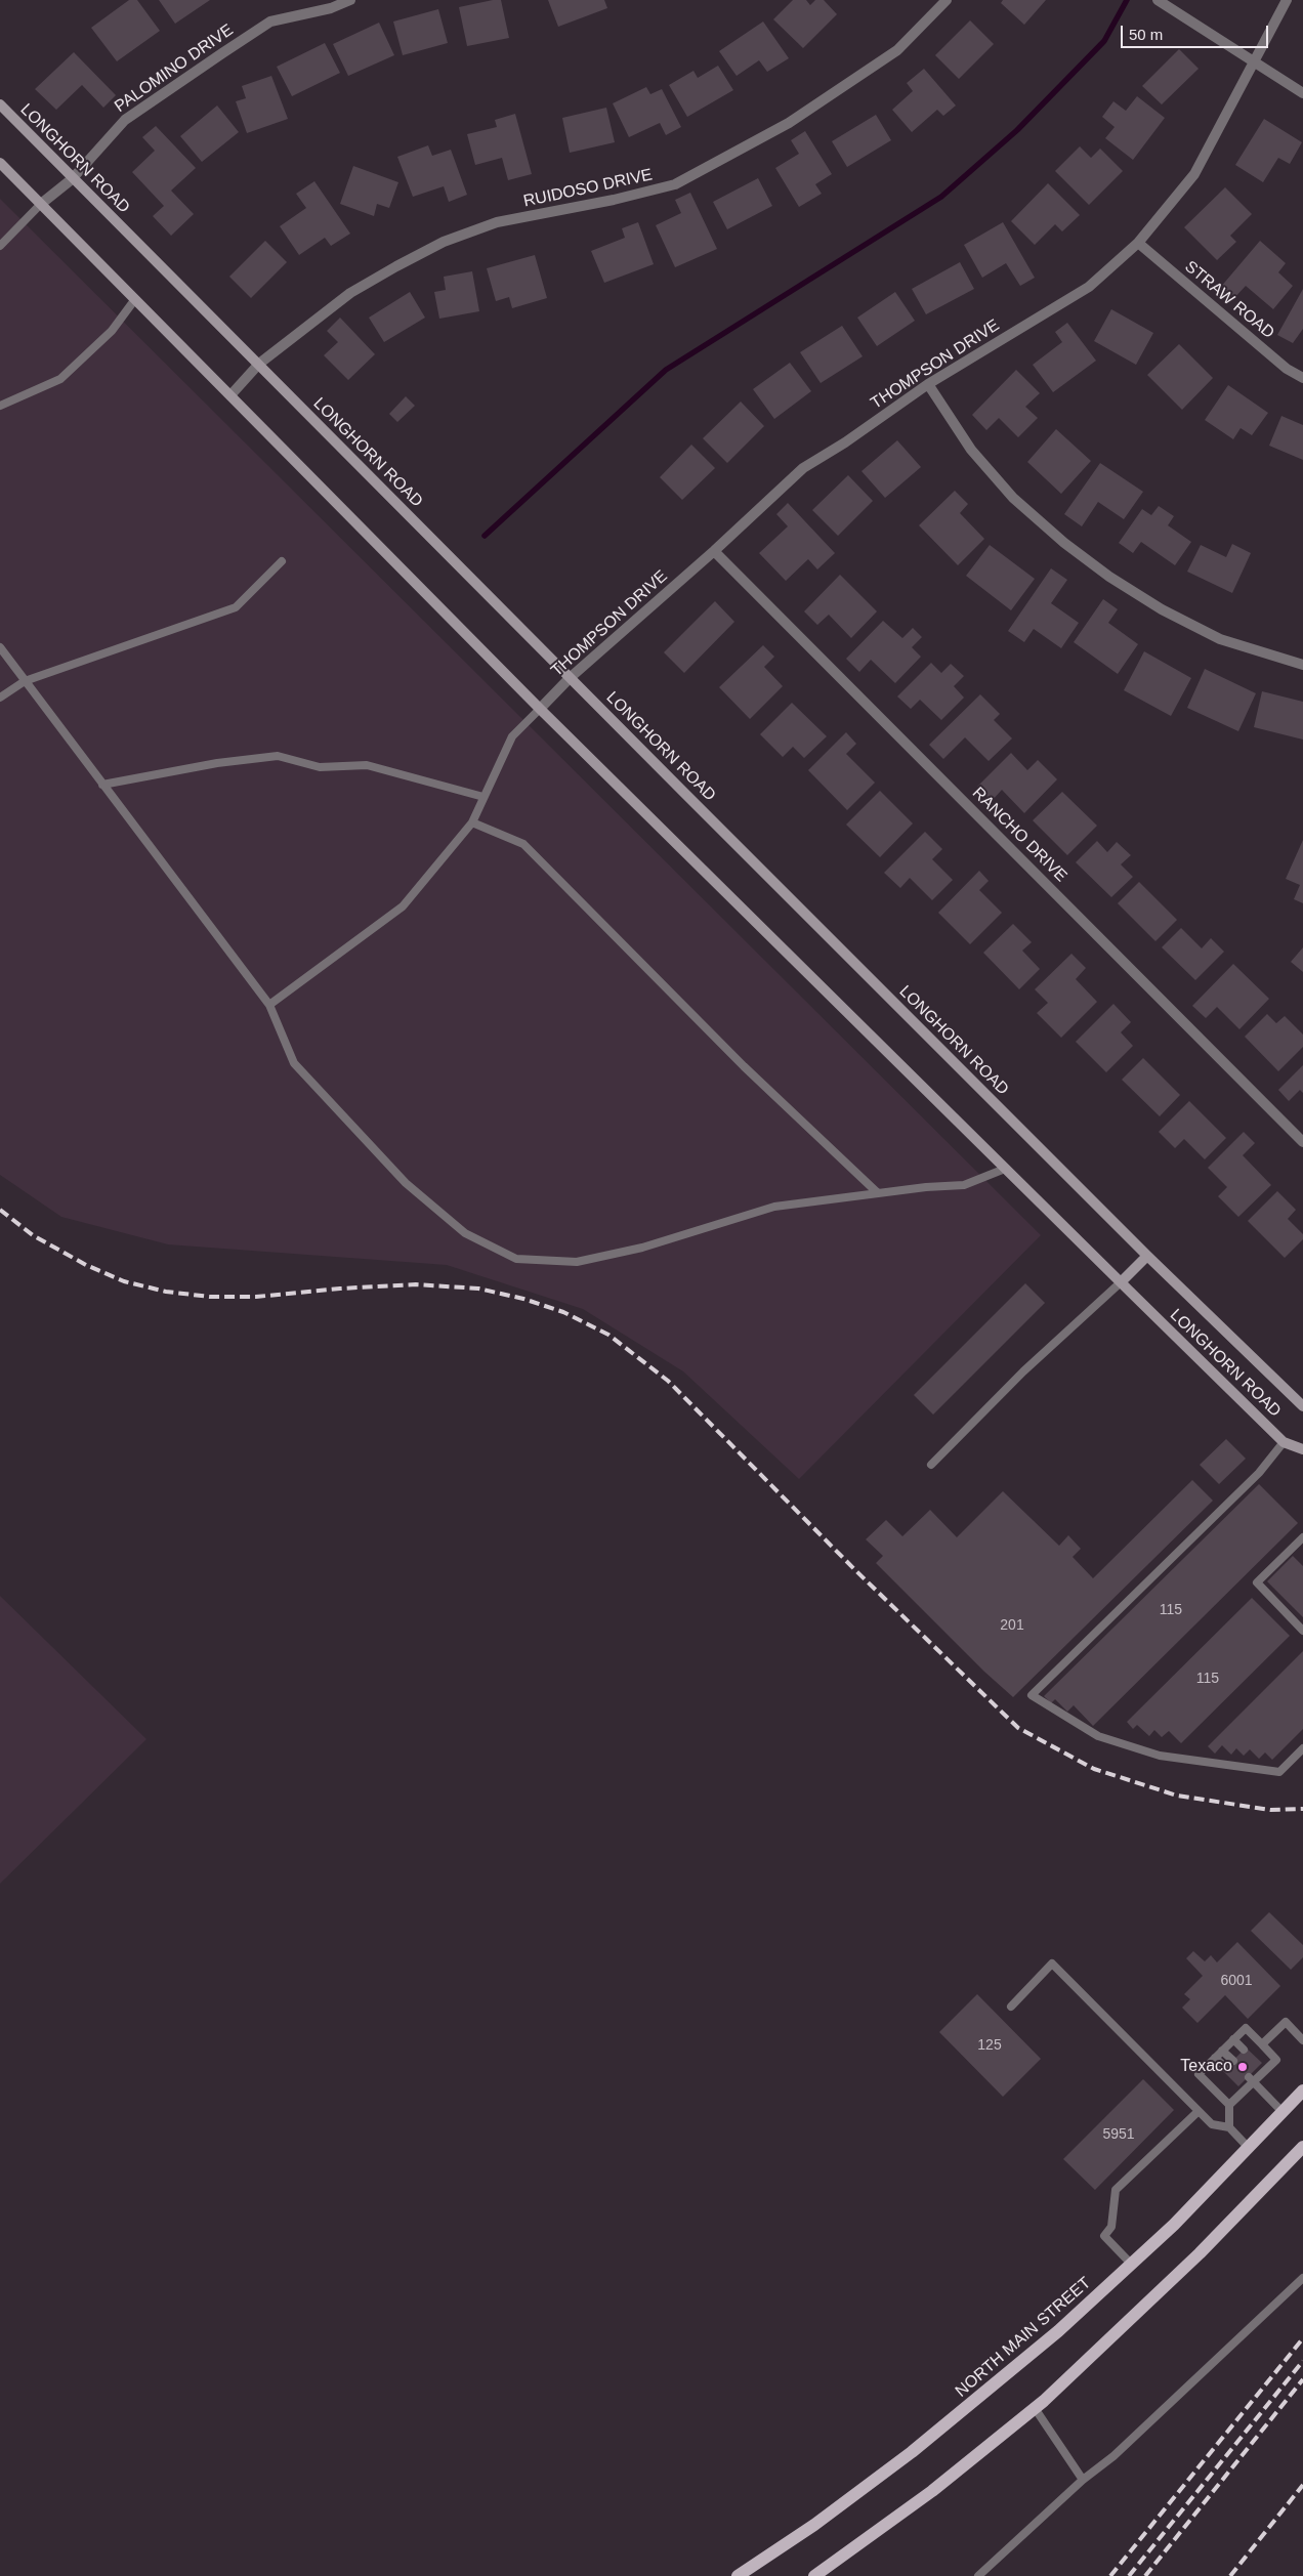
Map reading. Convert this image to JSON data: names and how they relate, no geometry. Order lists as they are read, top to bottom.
{
  "streets": {
    "main road": ["LONGHORN ROAD", "NORTH MAIN STREET"],
    "street": [
      "PALOMINO DRIVE",
      "RUIDOSO DRIVE",
      "STRAW ROAD",
      "THOMPSON DRIVE",
      "RANCHO DRIVE"
    ]
  },
  "crossings": [
    ["PALOMINO DRIVE", "LONGHORN ROAD"],
    ["LONGHORN ROAD", "RUIDOSO DRIVE"],
    ["LONGHORN ROAD", "THOMPSON DRIVE"],
    ["STRAW ROAD", "THOMPSON DRIVE"],
    ["THOMPSON DRIVE", "RANCHO DRIVE"]
  ],
  "places": ["Texaco"],
  "house_numbers": [
    "115",
    "201",
    "115",
    "6001",
    "125",
    "5951"
  ],
  "scale_bar": "50 m"
}
